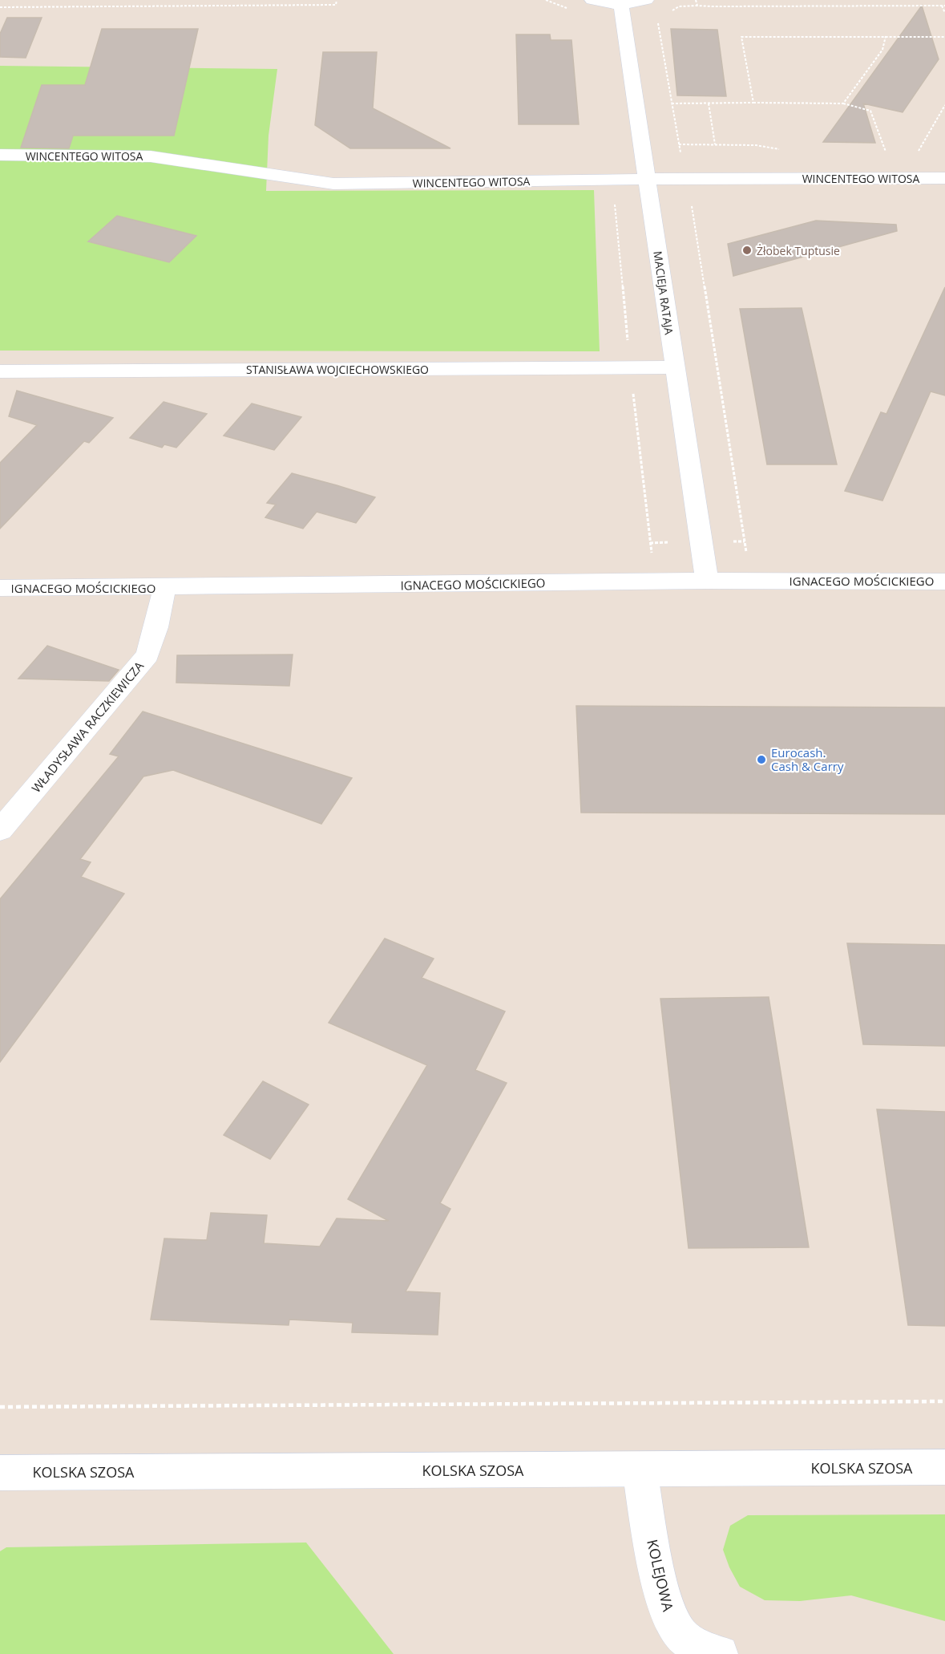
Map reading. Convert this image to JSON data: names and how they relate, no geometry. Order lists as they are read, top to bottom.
{
  "streets": {
    "street": [
      "WINCENTEGO WITOSA",
      "MACIEJA RATAJA",
      "STANISŁAWA WOJCIECHOWSKIEGO",
      "IGNACEGO MOŚCICKIEGO",
      "WŁADYSŁAWA RACZKIEWICZA",
      "KOLSKA SZOSA",
      "KOLEJOWA"
    ]
  },
  "crossings": [
    ["WINCENTEGO WITOSA", "MACIEJA RATAJA"],
    ["MACIEJA RATAJA", "STANISŁAWA WOJCIECHOWSKIEGO"],
    ["MACIEJA RATAJA", "IGNACEGO MOŚCICKIEGO"],
    ["IGNACEGO MOŚCICKIEGO", "WŁADYSŁAWA RACZKIEWICZA"],
    ["KOLSKA SZOSA", "KOLEJOWA"]
  ],
  "places": ["Żłobek Tuptusie", "Eurocash. Cash & Carry"]
}
